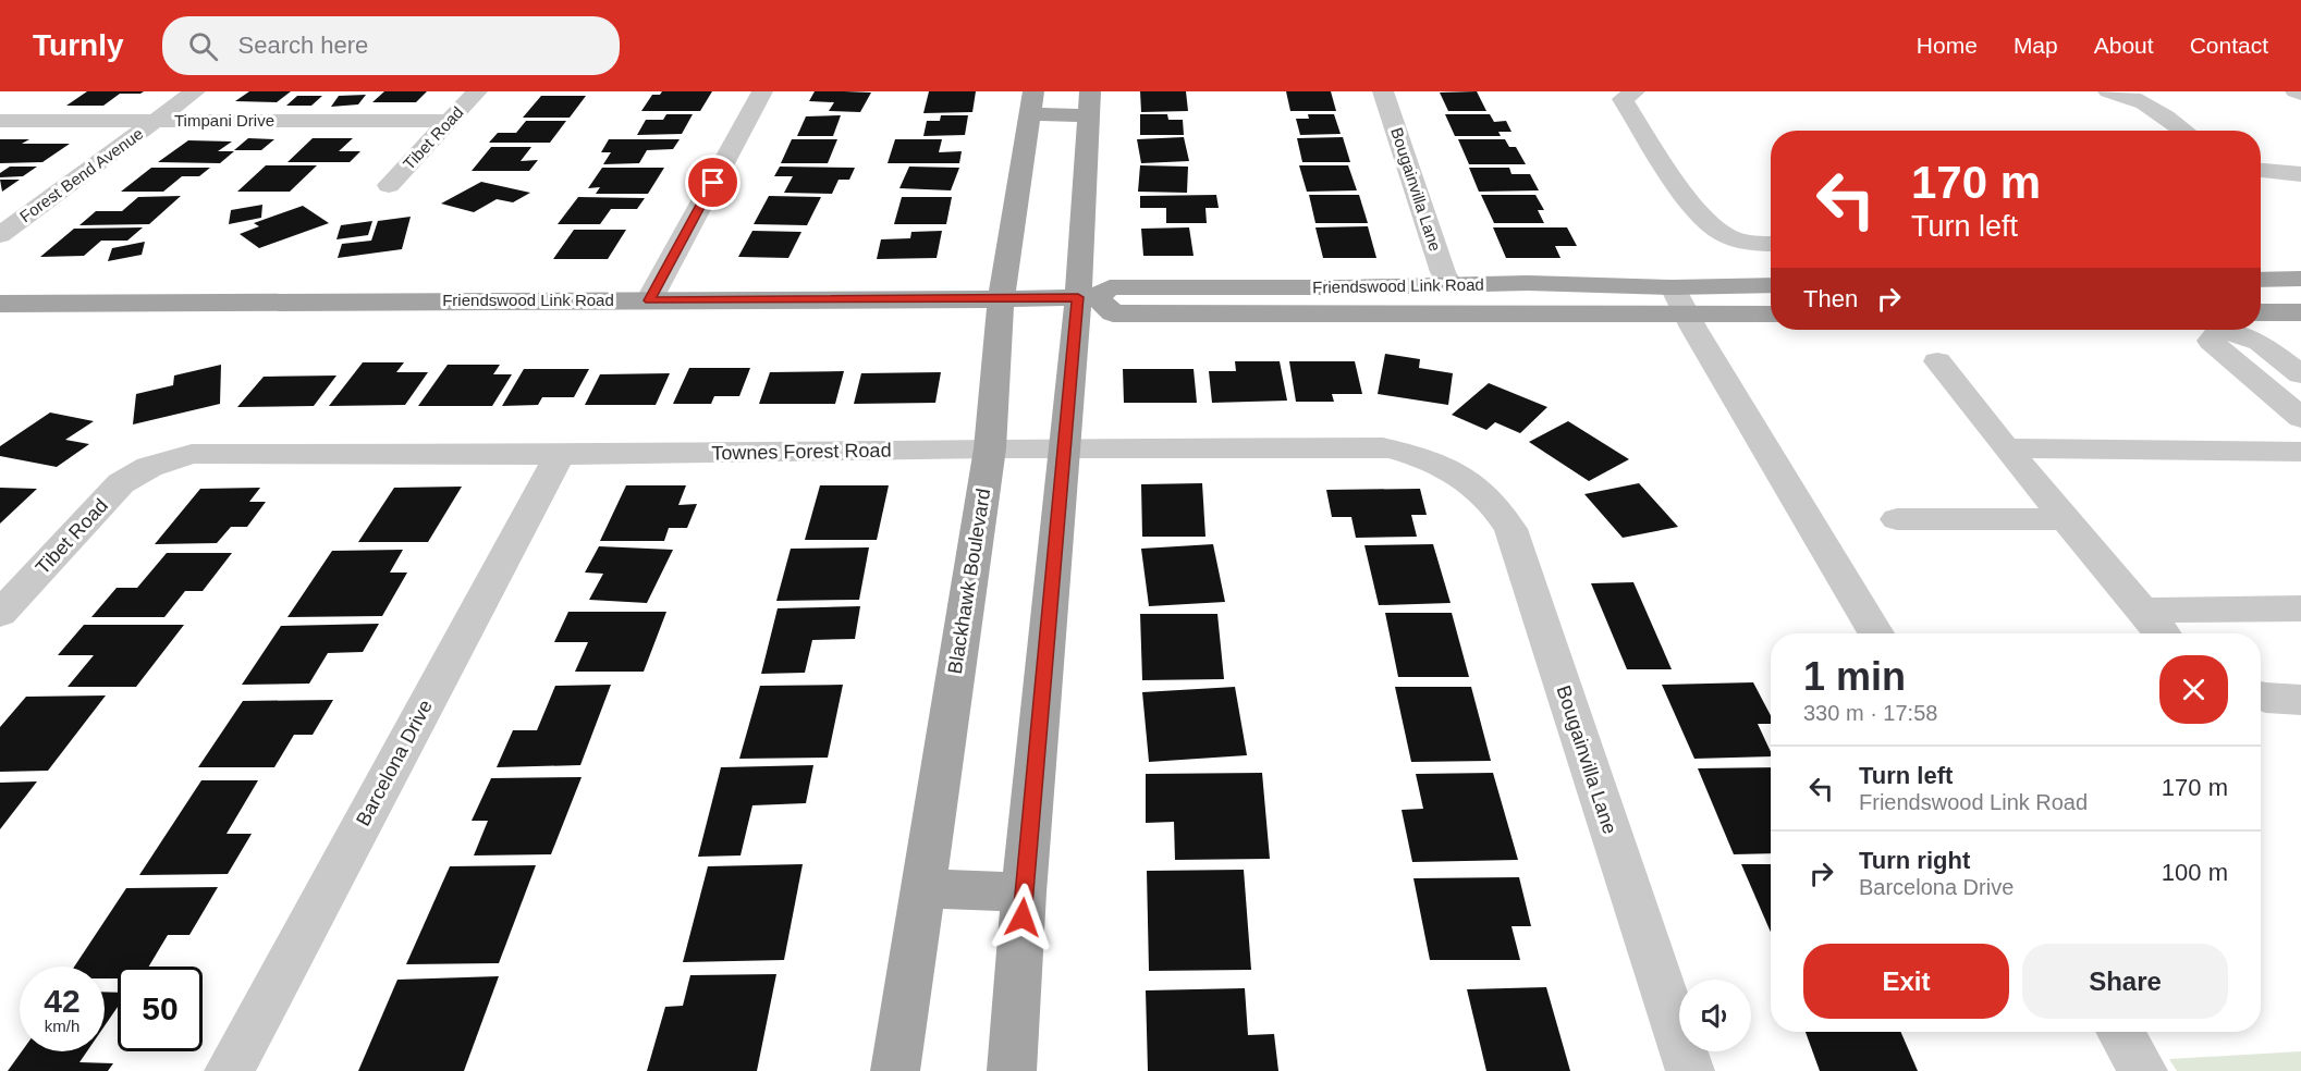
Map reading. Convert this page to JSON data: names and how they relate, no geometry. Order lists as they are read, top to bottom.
{
  "streets": {
    "main road": ["Friendswood Link Road", "Blackhawk Boulevard"],
    "street": [
      "Timpani Drive",
      "Tibet Road",
      "Forest Bend Avenue",
      "Bougainvilla Lane",
      "Townes Forest Road",
      "Barcelona Drive"
    ]
  },
  "crossings": [
    ["Timpani Drive", "Tibet Road"],
    ["Timpani Drive", "Forest Bend Avenue"],
    ["Tibet Road", "Townes Forest Road"],
    ["Bougainvilla Lane", "Friendswood Link Road"],
    ["Bougainvilla Lane", "Townes Forest Road"],
    ["Friendswood Link Road", "Blackhawk Boulevard"],
    ["Townes Forest Road", "Blackhawk Boulevard"],
    ["Townes Forest Road", "Barcelona Drive"]
  ],
  "page": {
    "header": "Turnly",
    "search": "Search here",
    "nav": [
      "Home",
      "Map",
      "About",
      "Contact"
    ],
    "turn": ["170 m", "Turn left"],
    "then": "Then",
    "heading": ["1 min", "330 m · 17:58"],
    "list": [
      {
        "name": "Turn left",
        "note": "Friendswood Link Road",
        "value": "170 m"
      },
      {
        "name": "Turn right",
        "note": "Barcelona Drive",
        "value": "100 m"
      }
    ],
    "buttons": ["Exit", "Share"],
    "speed": "42 km/h",
    "limit": "50"
  }
}
